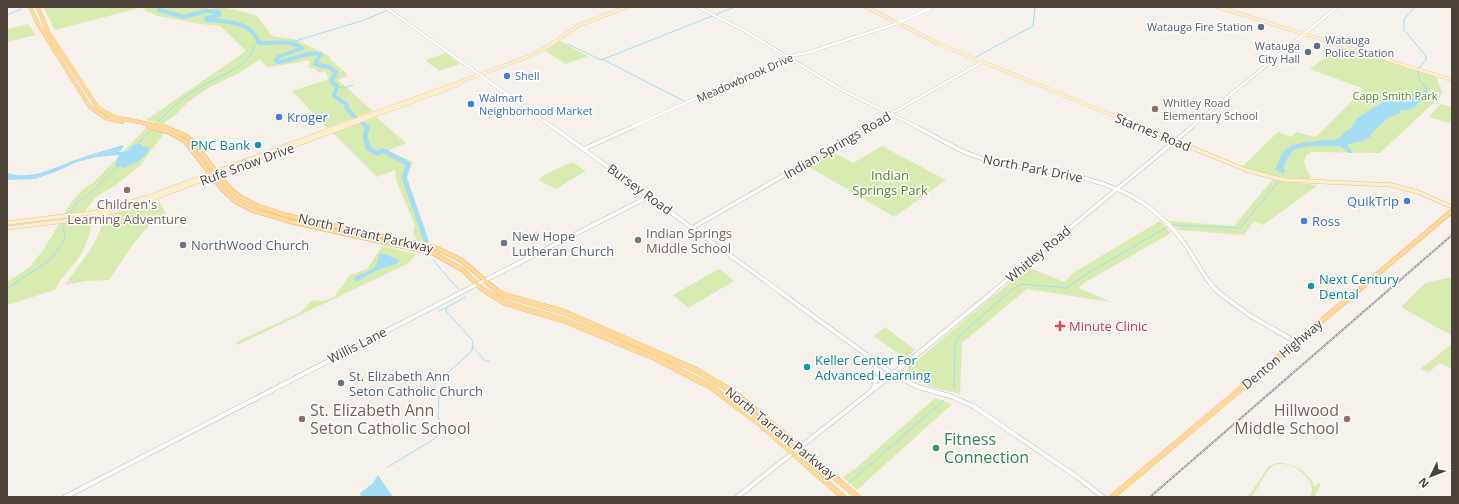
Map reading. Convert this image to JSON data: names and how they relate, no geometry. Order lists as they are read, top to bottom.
{
  "streets": {
    "main road": [
      "Starnes Road",
      "Rufe Snow Drive",
      "North Tarrant Parkway",
      "Denton Highway"
    ],
    "street": [
      "Meadowbrook Drive",
      "Indian Springs Road",
      "North Park Drive",
      "Bursey Road",
      "Whitley Road",
      "Willis Lane"
    ]
  },
  "crossings": [
    ["Meadowbrook Drive", "Starnes Road"],
    ["Meadowbrook Drive", "North Park Drive"],
    ["Meadowbrook Drive", "Bursey Road"],
    ["Starnes Road", "Indian Springs Road"],
    ["Starnes Road", "Whitley Road"],
    ["Indian Springs Road", "North Park Drive"],
    ["Indian Springs Road", "Bursey Road"],
    ["Rufe Snow Drive", "Bursey Road"],
    ["Rufe Snow Drive", "North Tarrant Parkway"],
    ["North Park Drive", "Whitley Road"],
    ["North Park Drive", "Denton Highway"],
    ["Bursey Road", "Whitley Road"],
    ["Bursey Road", "Willis Lane"],
    ["North Tarrant Parkway", "Whitley Road"],
    ["North Tarrant Parkway", "Willis Lane"]
  ],
  "parks": ["Capp Smith Park", "Indian Springs Park"],
  "places": {
    "other": [
      "Watauga Fire Station",
      "Watauga Police Station",
      "Watauga City Hall",
      "Shell",
      "Walmart Neighborhood Market",
      "Whitley Road Elementary School",
      "Kroger",
      "PNC Bank",
      "Children's Learning Adventure",
      "QuikTrip",
      "Ross",
      "Indian Springs Middle School",
      "New Hope Lutheran Church",
      "NorthWood Church",
      "Next Century Dental",
      "Keller Center For Advanced Learning",
      "St. Elizabeth Ann Seton Catholic Church",
      "St. Elizabeth Ann Seton Catholic School",
      "Hillwood Middle School",
      "Fitness Connection"
    ],
    "health": ["Minute Clinic"]
  },
  "north": "bottom left"
}
